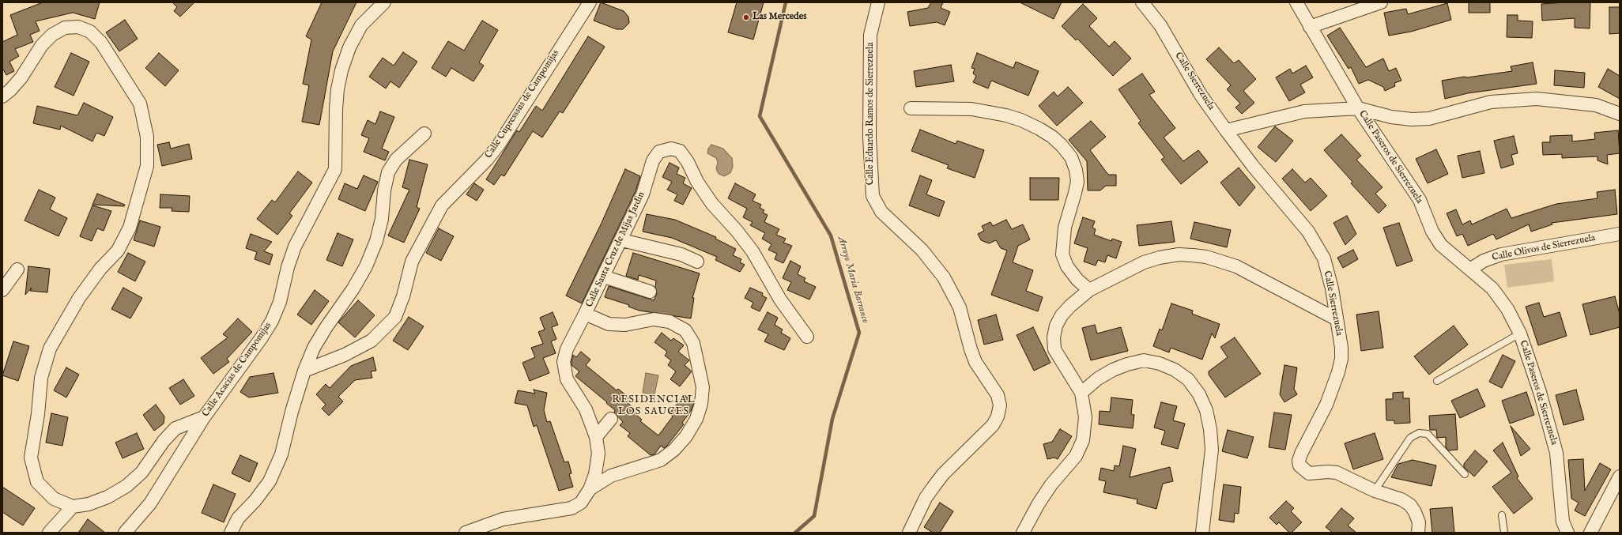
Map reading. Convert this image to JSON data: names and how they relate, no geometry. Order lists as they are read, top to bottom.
{
  "streets": {
    "street": [
      "Calle Sierrezuela",
      "Calle Cupresssus de Campomijas",
      "Calle Eduardo Ramos de Sierrezuela",
      "Calle Paseros de Sierrezuela",
      "Calle Olivos de Sierrezuela",
      "Calle Santa Cruz de Mijas Jardin",
      "Calle Acacias de Campomijas"
    ]
  },
  "crossings": [
    ["Calle Paseros de Sierrezuela", "Calle Olivos de Sierrezuela"]
  ],
  "districts": ["RESIDENCIAL LOS SAUCES"],
  "water": ["Arroyo Maria Barranco"],
  "places": ["Las Mercedes"]
}
